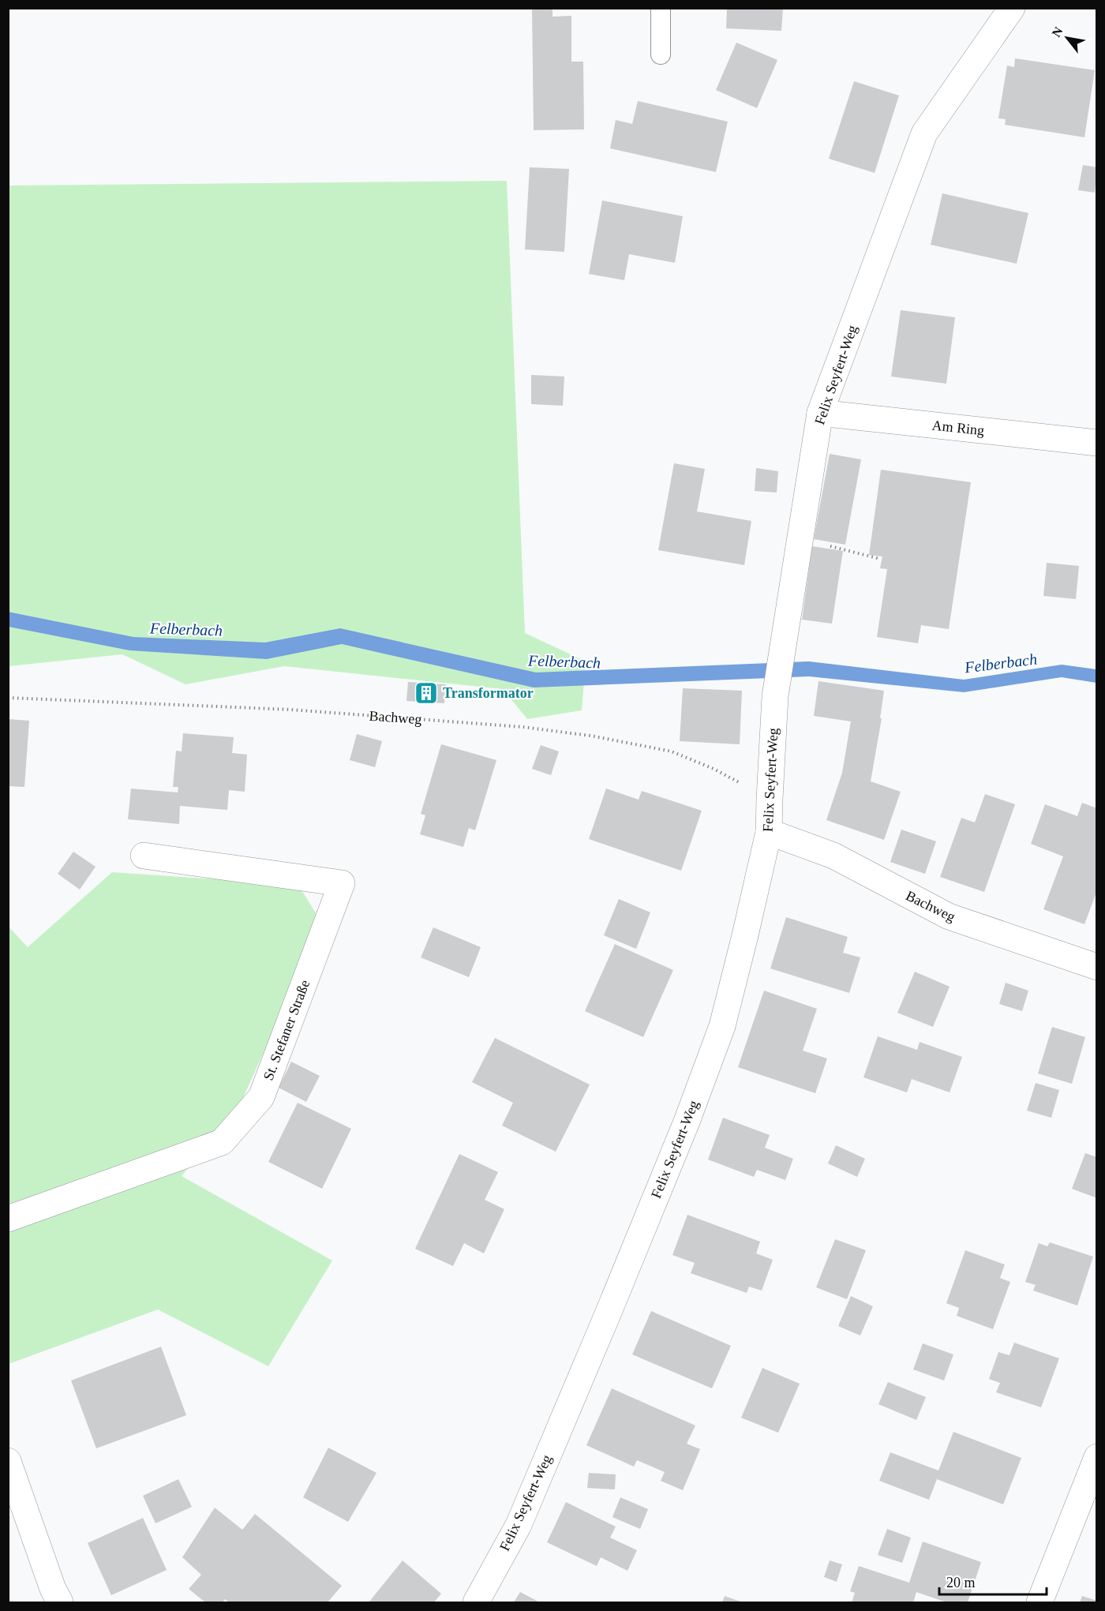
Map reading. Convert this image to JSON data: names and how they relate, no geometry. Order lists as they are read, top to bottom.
{
  "streets": {
    "street": [
      "Felix Seyfert-Weg",
      "Am Ring",
      "Bachweg",
      "St. Stefaner Straße"
    ]
  },
  "crossings": [
    ["Felix Seyfert-Weg", "Am Ring"],
    ["Felix Seyfert-Weg", "Bachweg"]
  ],
  "water": ["Felberbach"],
  "places": {
    "building": ["Transformator"]
  },
  "scale_bar": "20 m",
  "north": "top left"
}
